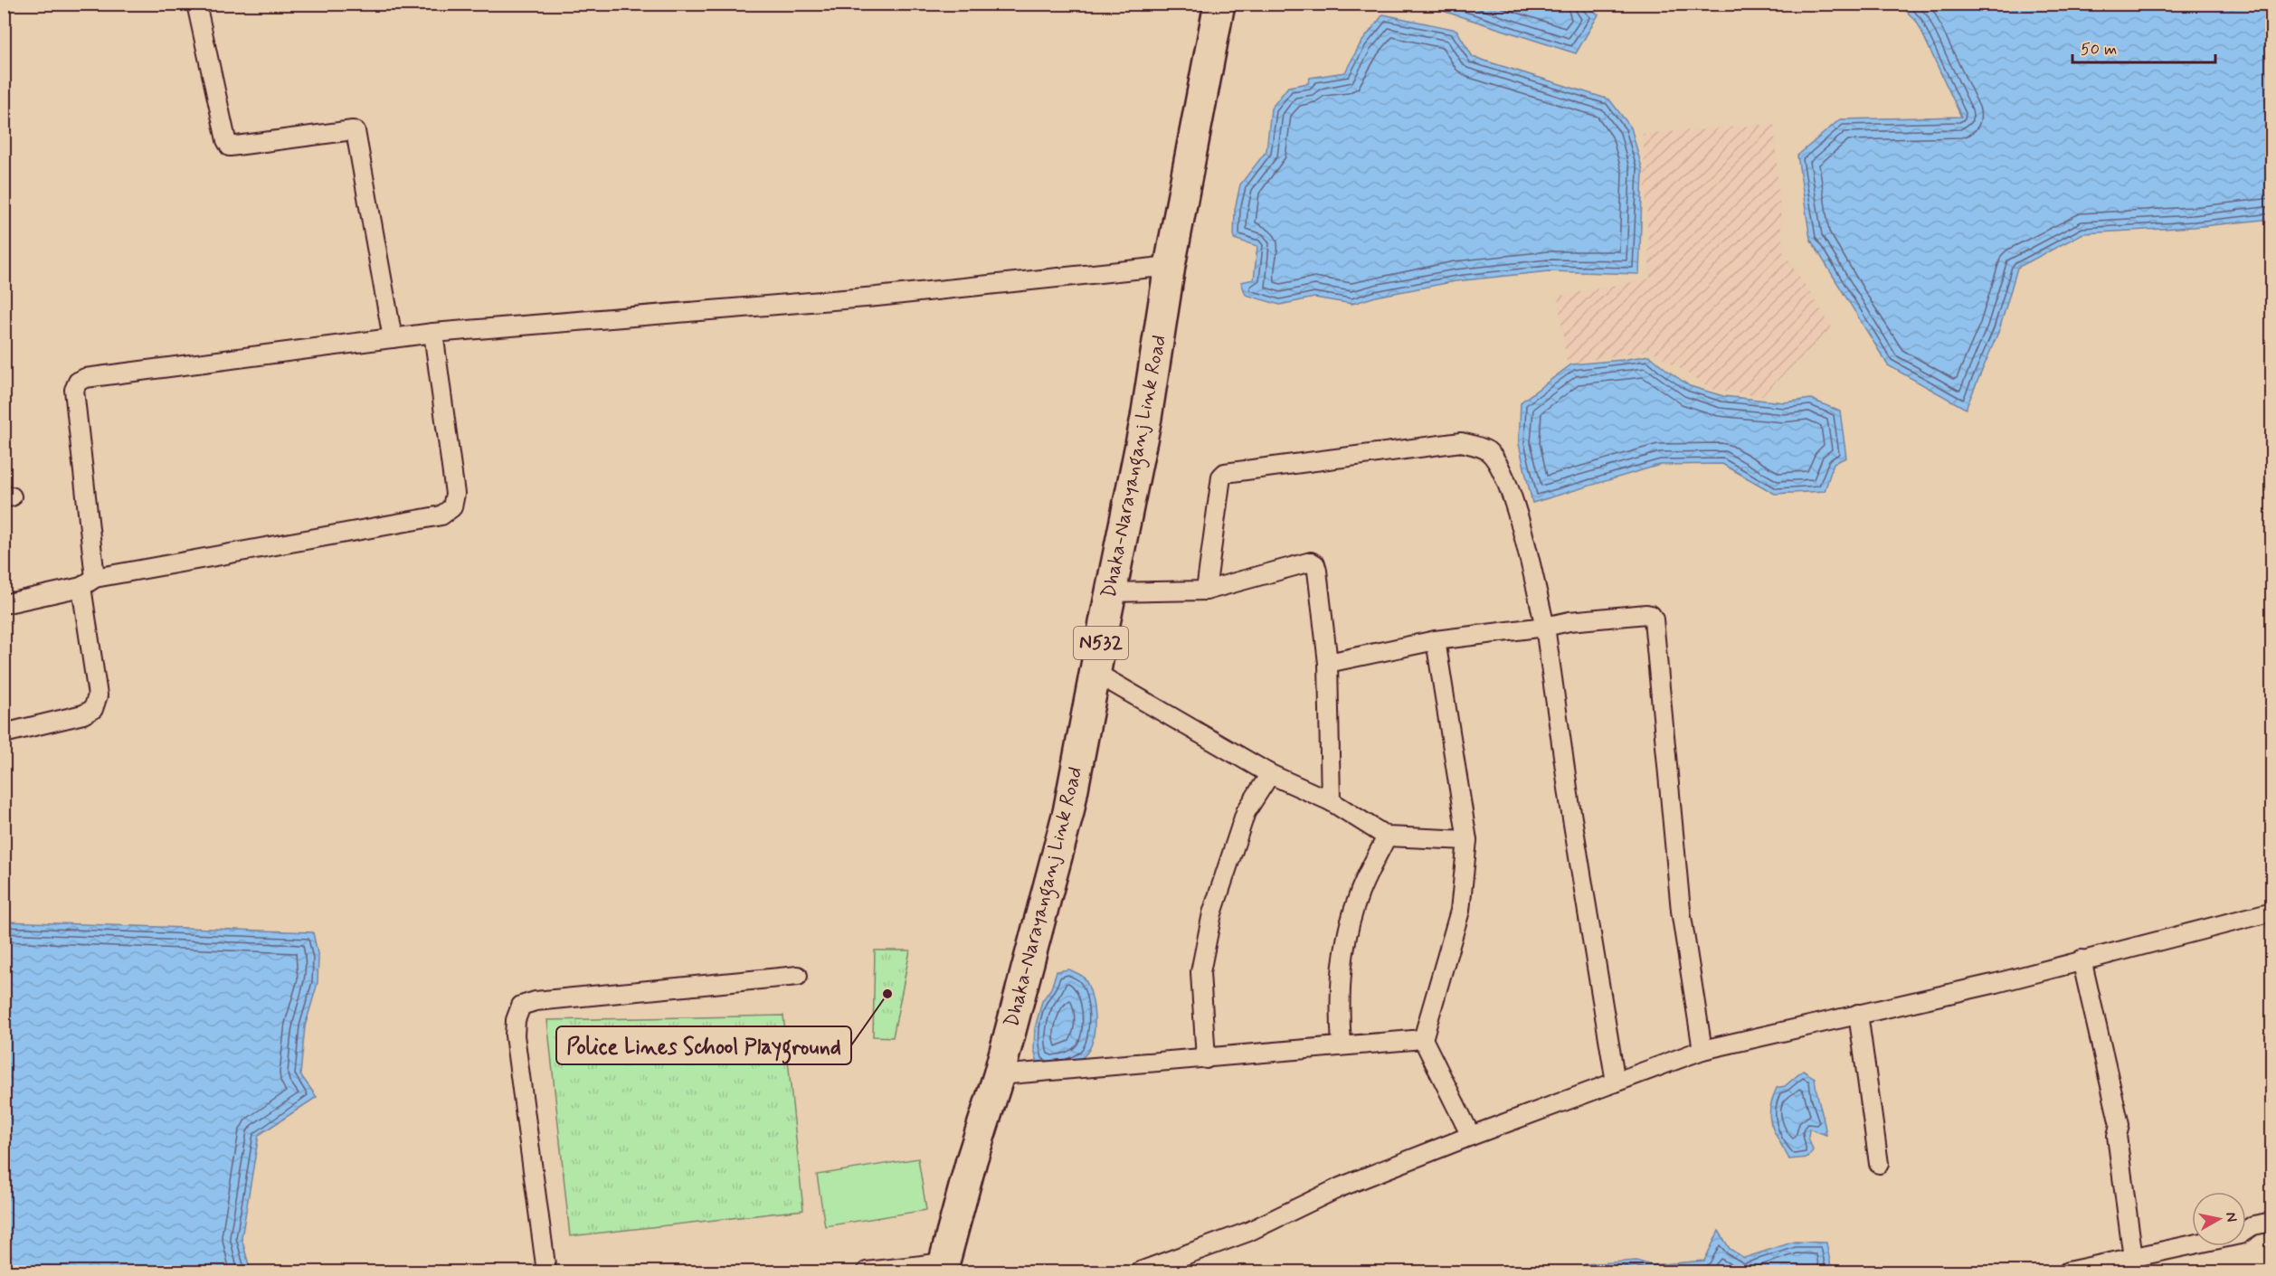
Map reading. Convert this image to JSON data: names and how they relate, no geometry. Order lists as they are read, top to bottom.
{
  "streets": {
    "highway": ["Dhaka-Narayanganj Link Road", "N532"]
  },
  "places": ["Police Lines School Playground"],
  "scale_bar": "50 m",
  "north": "right"
}
